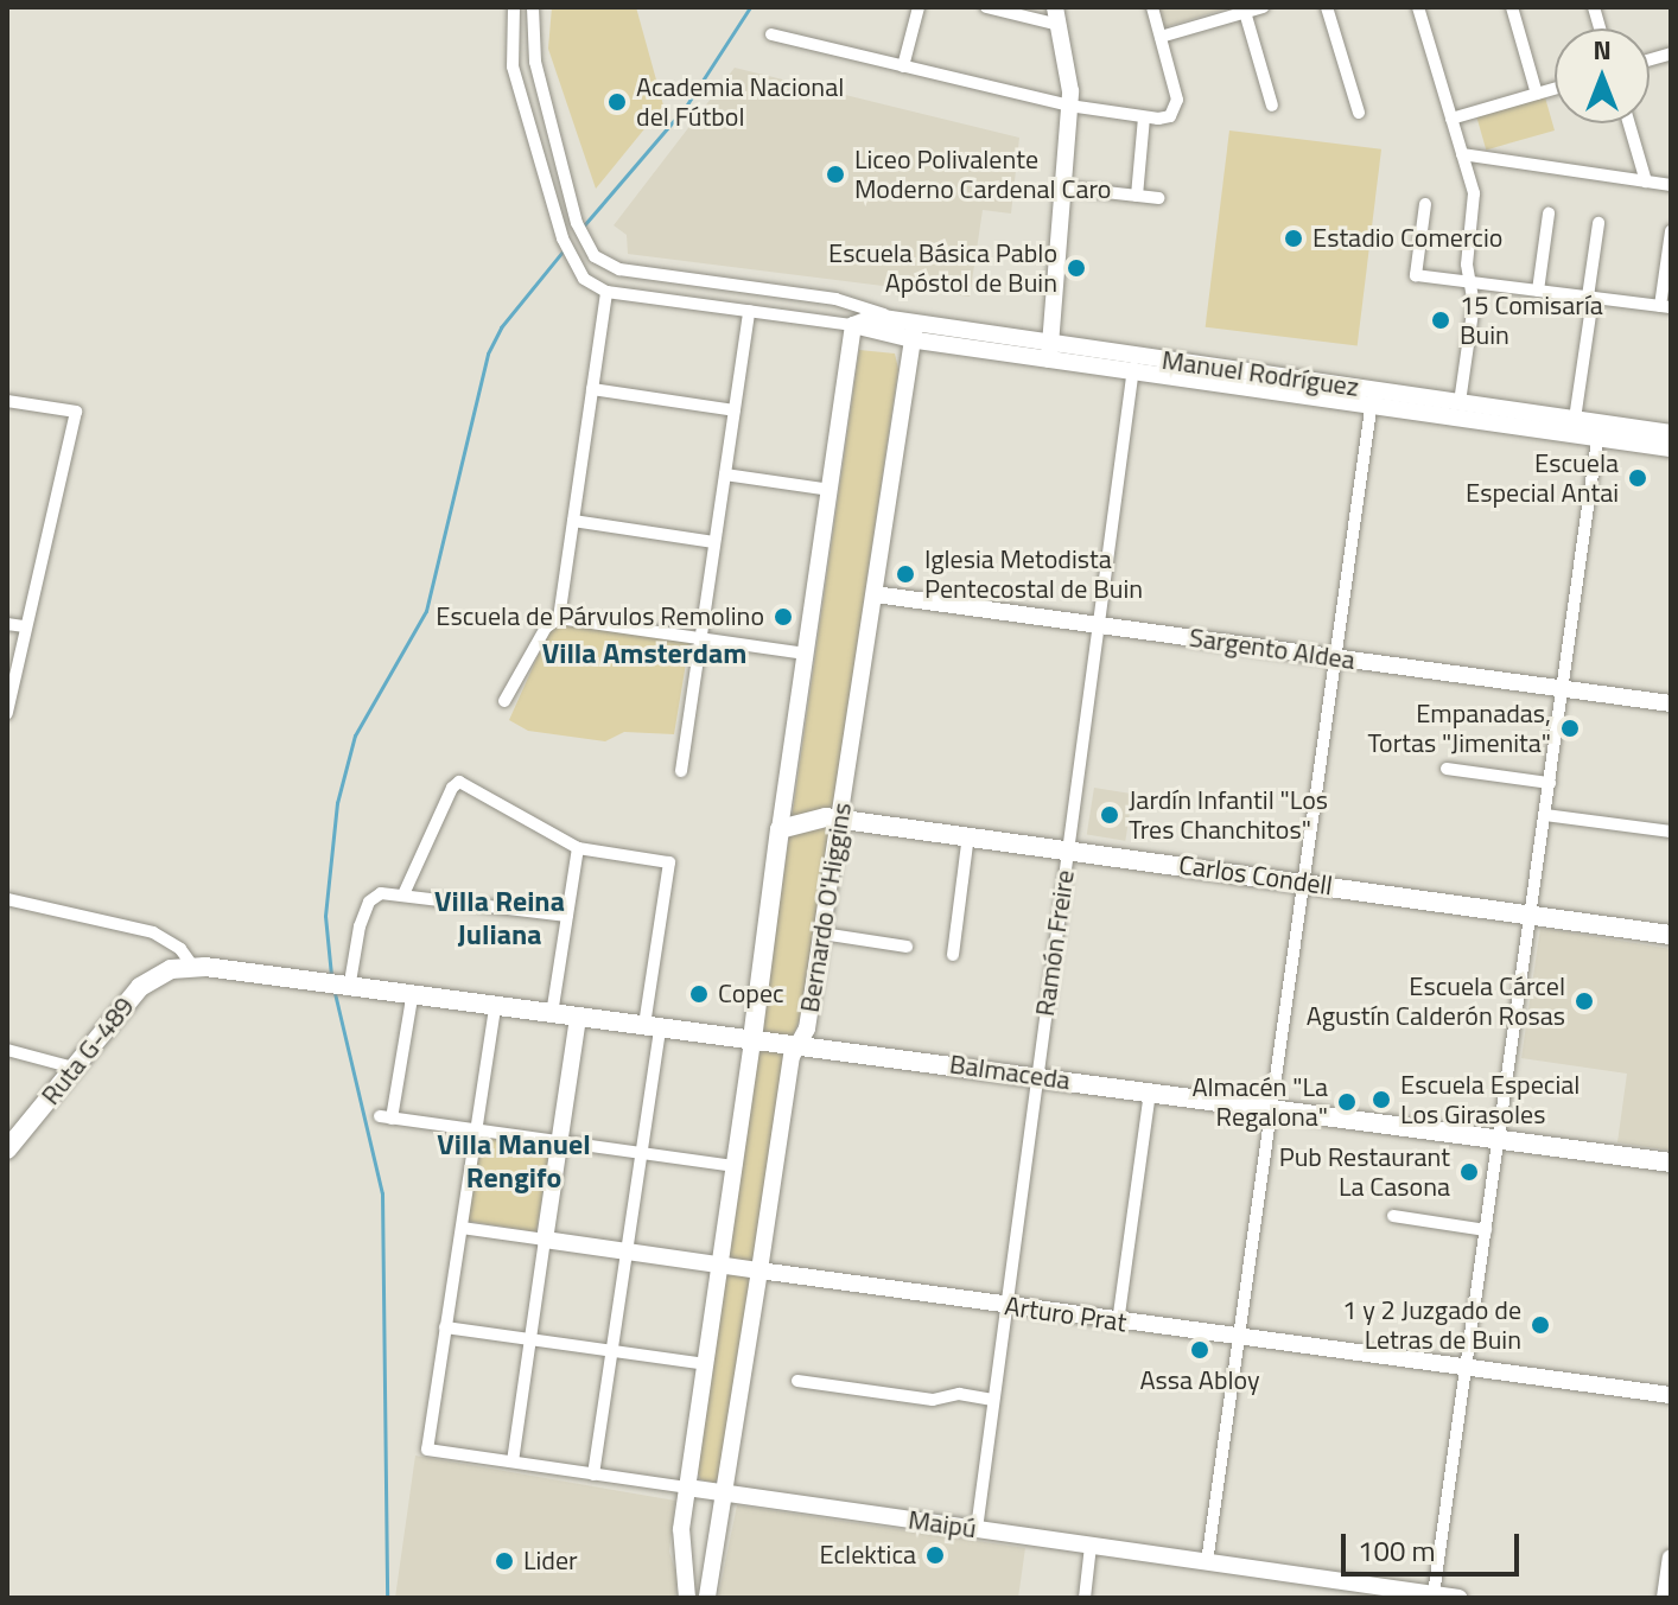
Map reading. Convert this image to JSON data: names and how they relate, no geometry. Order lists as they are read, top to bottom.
{
  "streets": {
    "main road": [
      "Manuel Rodríguez",
      "Sargento Aldea",
      "Carlos Condell",
      "Bernardo O'Higgins",
      "Ruta G-489",
      "Balmaceda",
      "Arturo Prat",
      "Maipú"
    ],
    "street": ["Ramón Freire"]
  },
  "crossings": [
    ["Manuel Rodríguez", "Bernardo O'Higgins"],
    ["Manuel Rodríguez", "Ramón Freire"],
    ["Sargento Aldea", "Bernardo O'Higgins"],
    ["Sargento Aldea", "Ramón Freire"],
    ["Carlos Condell", "Bernardo O'Higgins"],
    ["Carlos Condell", "Ramón Freire"],
    ["Bernardo O'Higgins", "Balmaceda"],
    ["Bernardo O'Higgins", "Arturo Prat"],
    ["Bernardo O'Higgins", "Maipú"],
    ["Ramón Freire", "Balmaceda"],
    ["Ramón Freire", "Arturo Prat"],
    ["Ramón Freire", "Maipú"],
    ["Ruta G-489", "Balmaceda"]
  ],
  "districts": ["Villa Amsterdam", "Villa Reina Juliana", "Villa Manuel Rengifo"],
  "places": [
    "Academia Nacional del Fútbol",
    "Liceo Polivalente Moderno Cardenal Caro",
    "Estadio Comercio",
    "Escuela Básica Pablo Apóstol de Buin",
    "15 Comisaría Buin",
    "Escuela Especial Antai",
    "Iglesia Metodista Pentecostal de Buin",
    "Escuela de Párvulos Remolino",
    "Empanadas, Tortas \"Jimenita\"",
    "Jardín Infantil \"Los Tres Chanchitos\"",
    "Copec",
    "Escuela Cárcel Agustín Calderón Rosas",
    "Escuela Especial Los Girasoles",
    "Almacén \"La Regalona\"",
    "Pub Restaurant La Casona",
    "1 y 2 Juzgado de Letras de Buin",
    "Assa Abloy",
    "Eclektica",
    "Lider"
  ],
  "scale_bar": "100 m",
  "north": "top"
}
